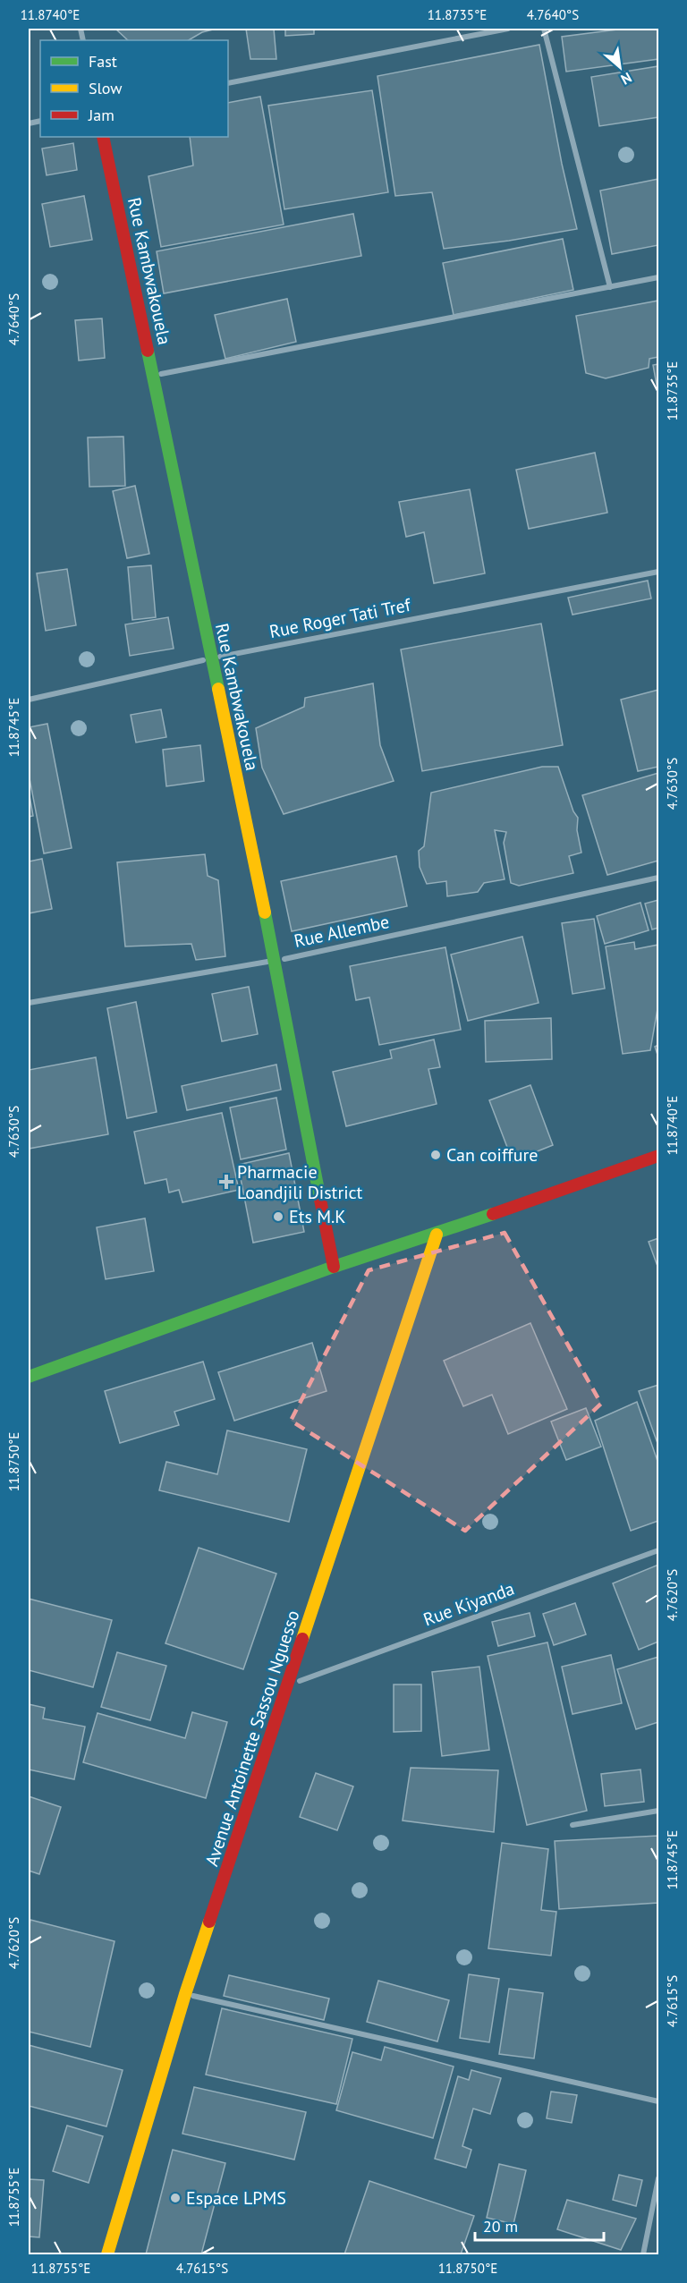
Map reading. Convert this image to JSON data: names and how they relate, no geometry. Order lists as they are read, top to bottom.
{
  "streets": {
    "main road": ["Rue Kambwakouela", "Avenue Antoinette Sassou Nguesso"],
    "street": ["Rue Roger Tati Tref", "Rue Allembe", "Rue Kiyanda"]
  },
  "crossings": [
    ["Rue Kambwakouela", "Rue Roger Tati Tref"],
    ["Rue Kambwakouela", "Rue Allembe"],
    ["Rue Kiyanda", "Avenue Antoinette Sassou Nguesso"]
  ],
  "places": {
    "other": ["Can coiffure", "Ets M.K", "Espace LPMS"],
    "health": ["Pharmacie Loandjili District"]
  },
  "legend": ["Fast", "Slow", "Jam"],
  "scale_bar": "20 m",
  "north": "bottom right",
  "coordinates": [
    "11.8740°E",
    "11.8735°E",
    "4.7640°S",
    "11.8745°E",
    "4.7630°S",
    "11.8750°E",
    "4.7620°S",
    "4.7615°S",
    "11.8755°E"
  ]
}
